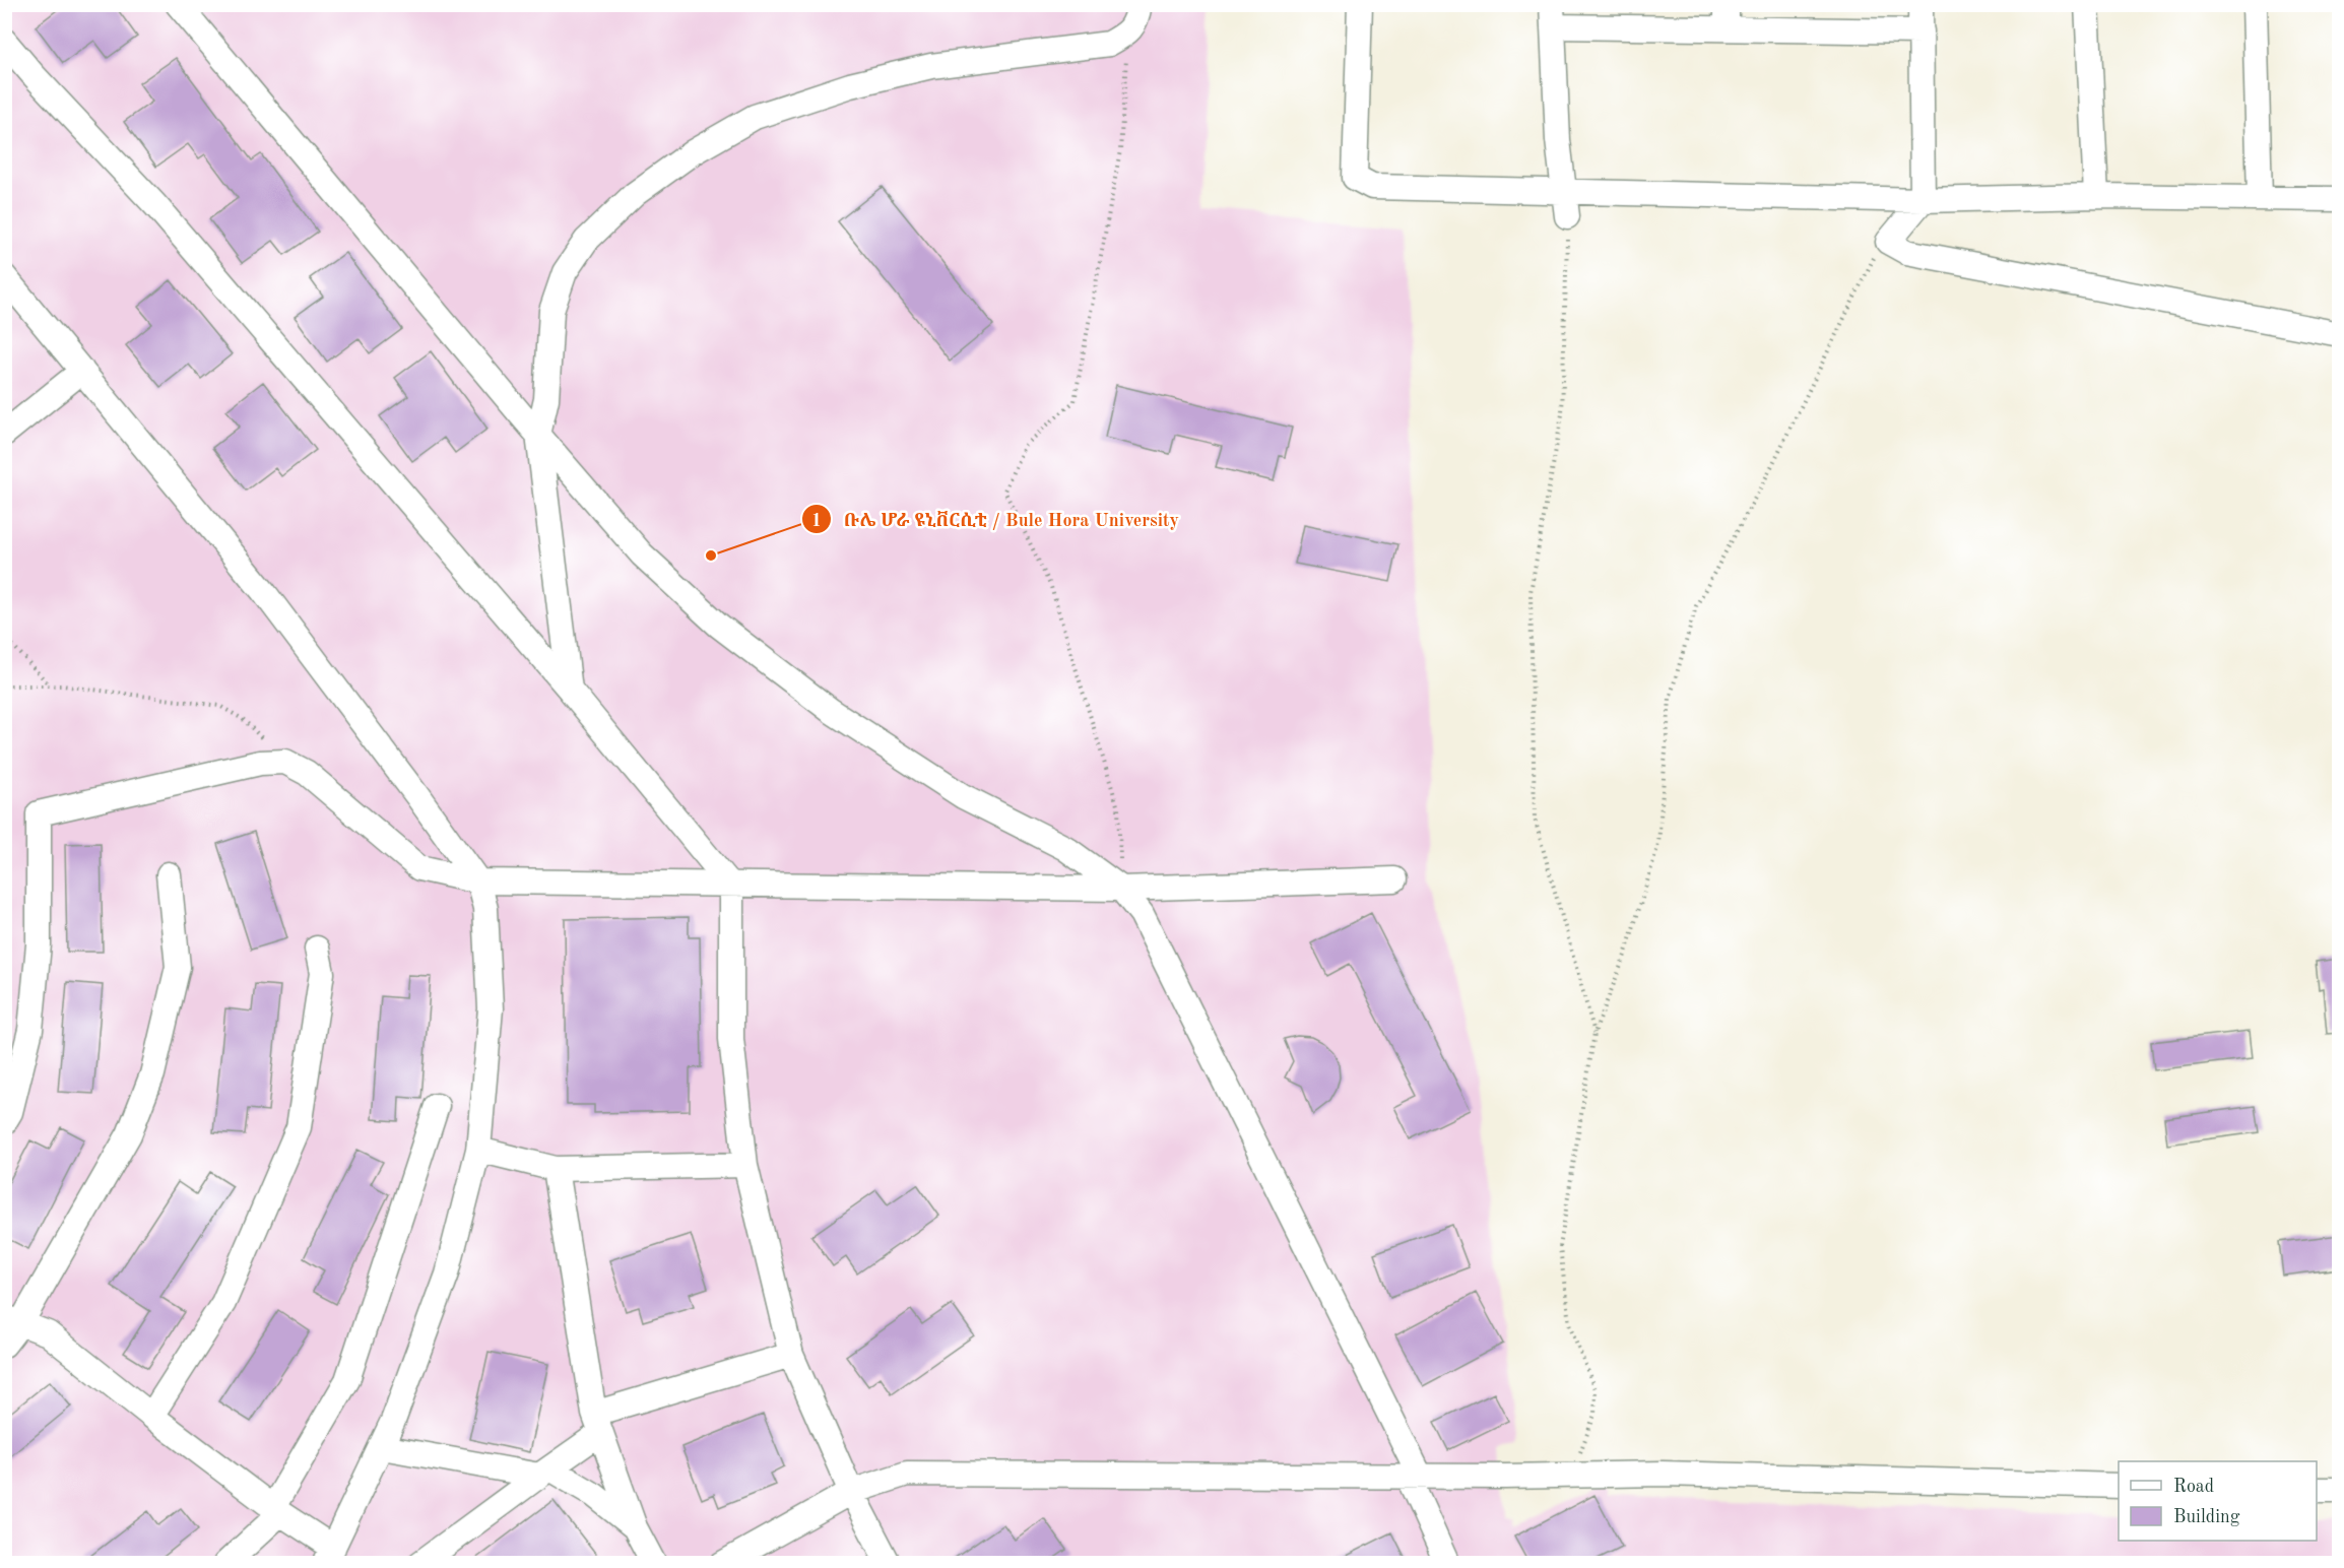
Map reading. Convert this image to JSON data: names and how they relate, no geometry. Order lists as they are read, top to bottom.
{
  "places": ["ቡሌ ሆራ ዩኒቨርሲቲ / Bule Hora University"],
  "legend": ["Road", "Building"]
}
